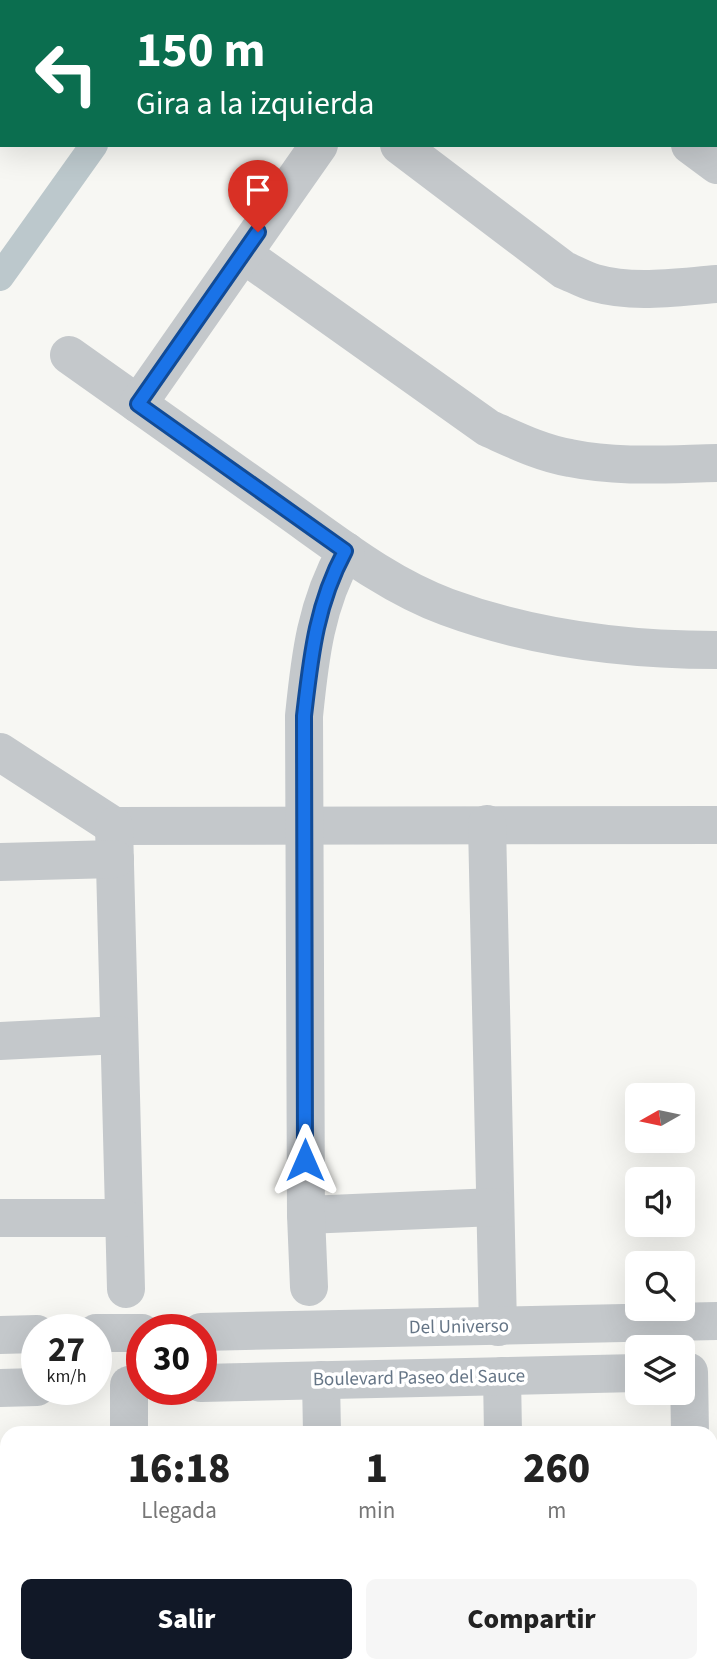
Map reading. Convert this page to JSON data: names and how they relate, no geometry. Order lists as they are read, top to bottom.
{
  "streets": {
    "street": ["Del Universo", "Boulevard Paseo del Sauce"]
  },
  "north": "left",
  "page": {
    "turn": ["150 m", "Gira a la izquierda"],
    "speed": "27 km/h",
    "limit": "30",
    "eta": [
      "16:18",
      "Llegada",
      "1",
      "min",
      "260",
      "m"
    ],
    "buttons": ["Salir", "Compartir"]
  }
}
